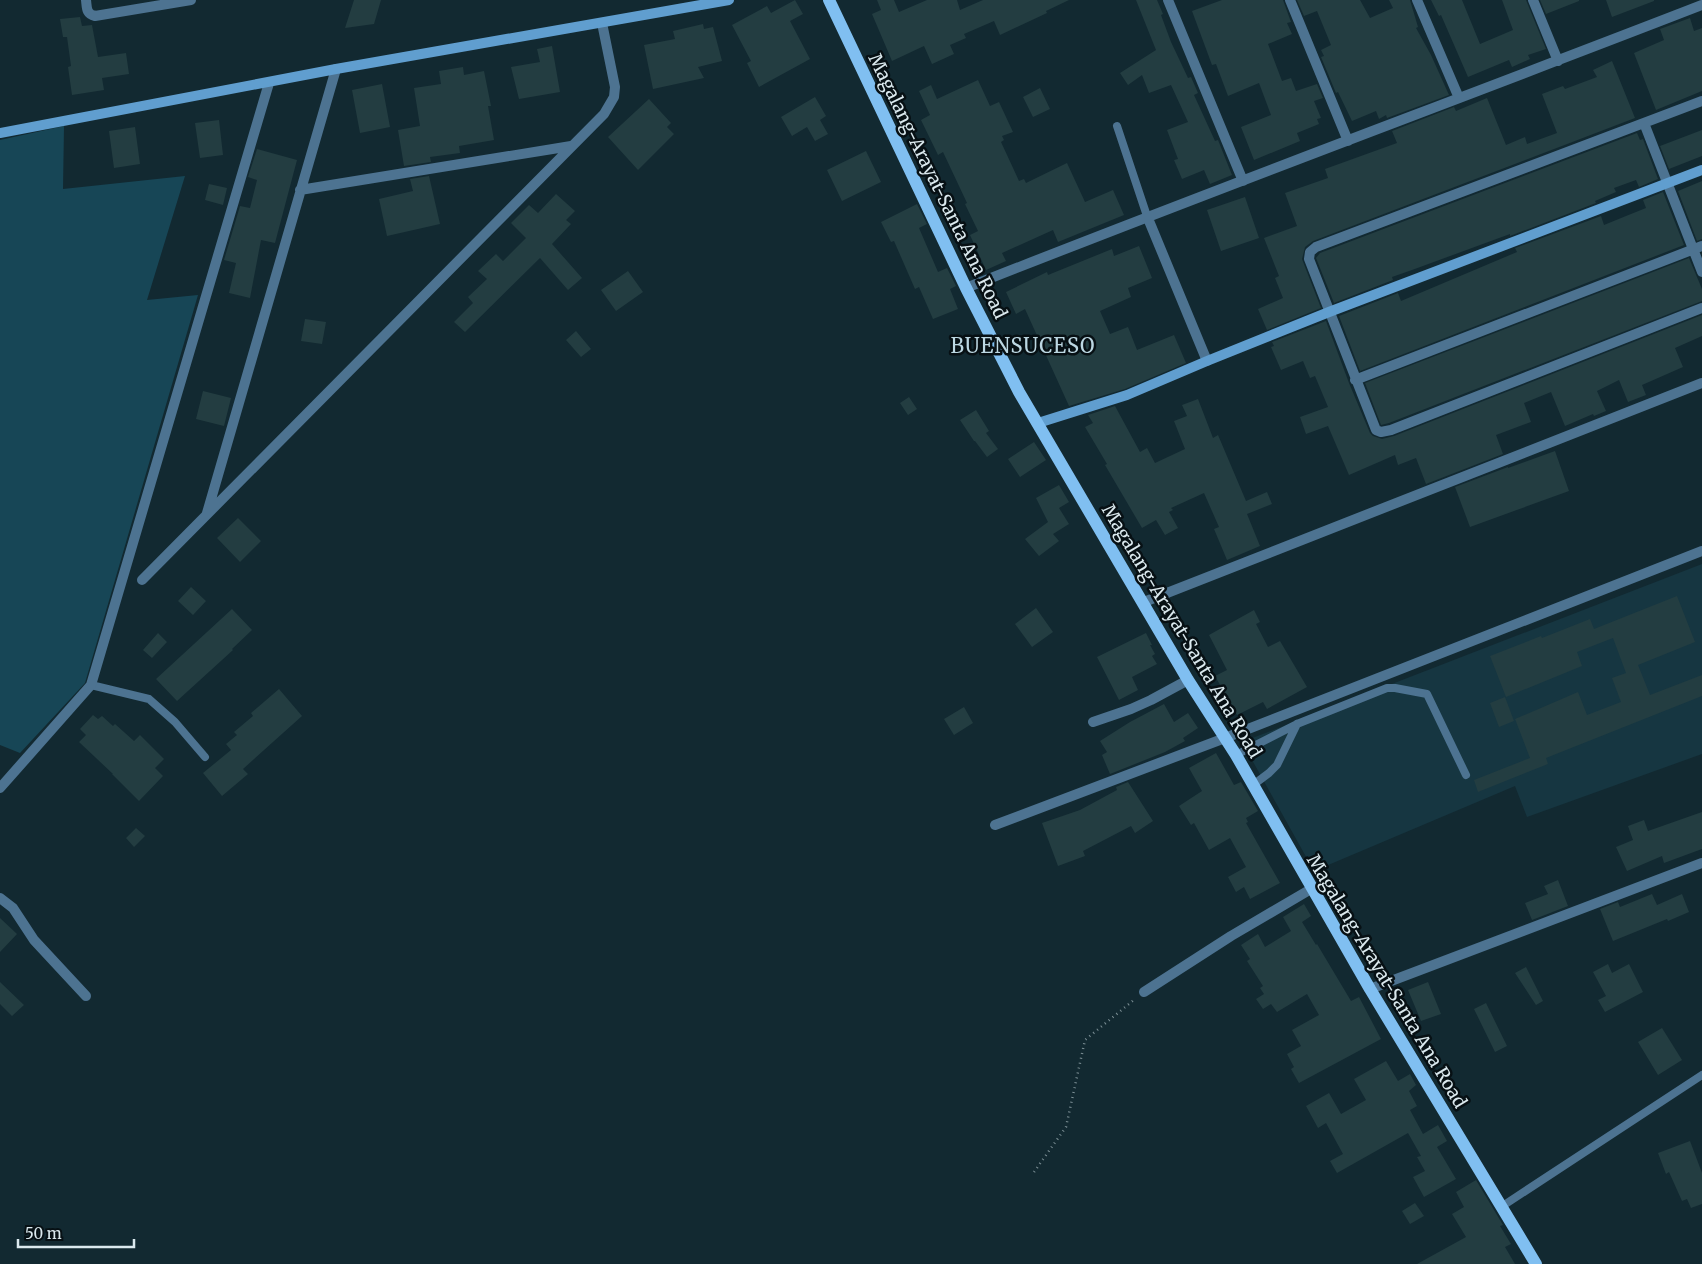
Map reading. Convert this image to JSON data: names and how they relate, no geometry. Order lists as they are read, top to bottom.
{
  "streets": {
    "main road": ["Magalang-Arayat-Santa Ana Road"]
  },
  "districts": ["BUENSUCESO"],
  "scale_bar": "50 m"
}
